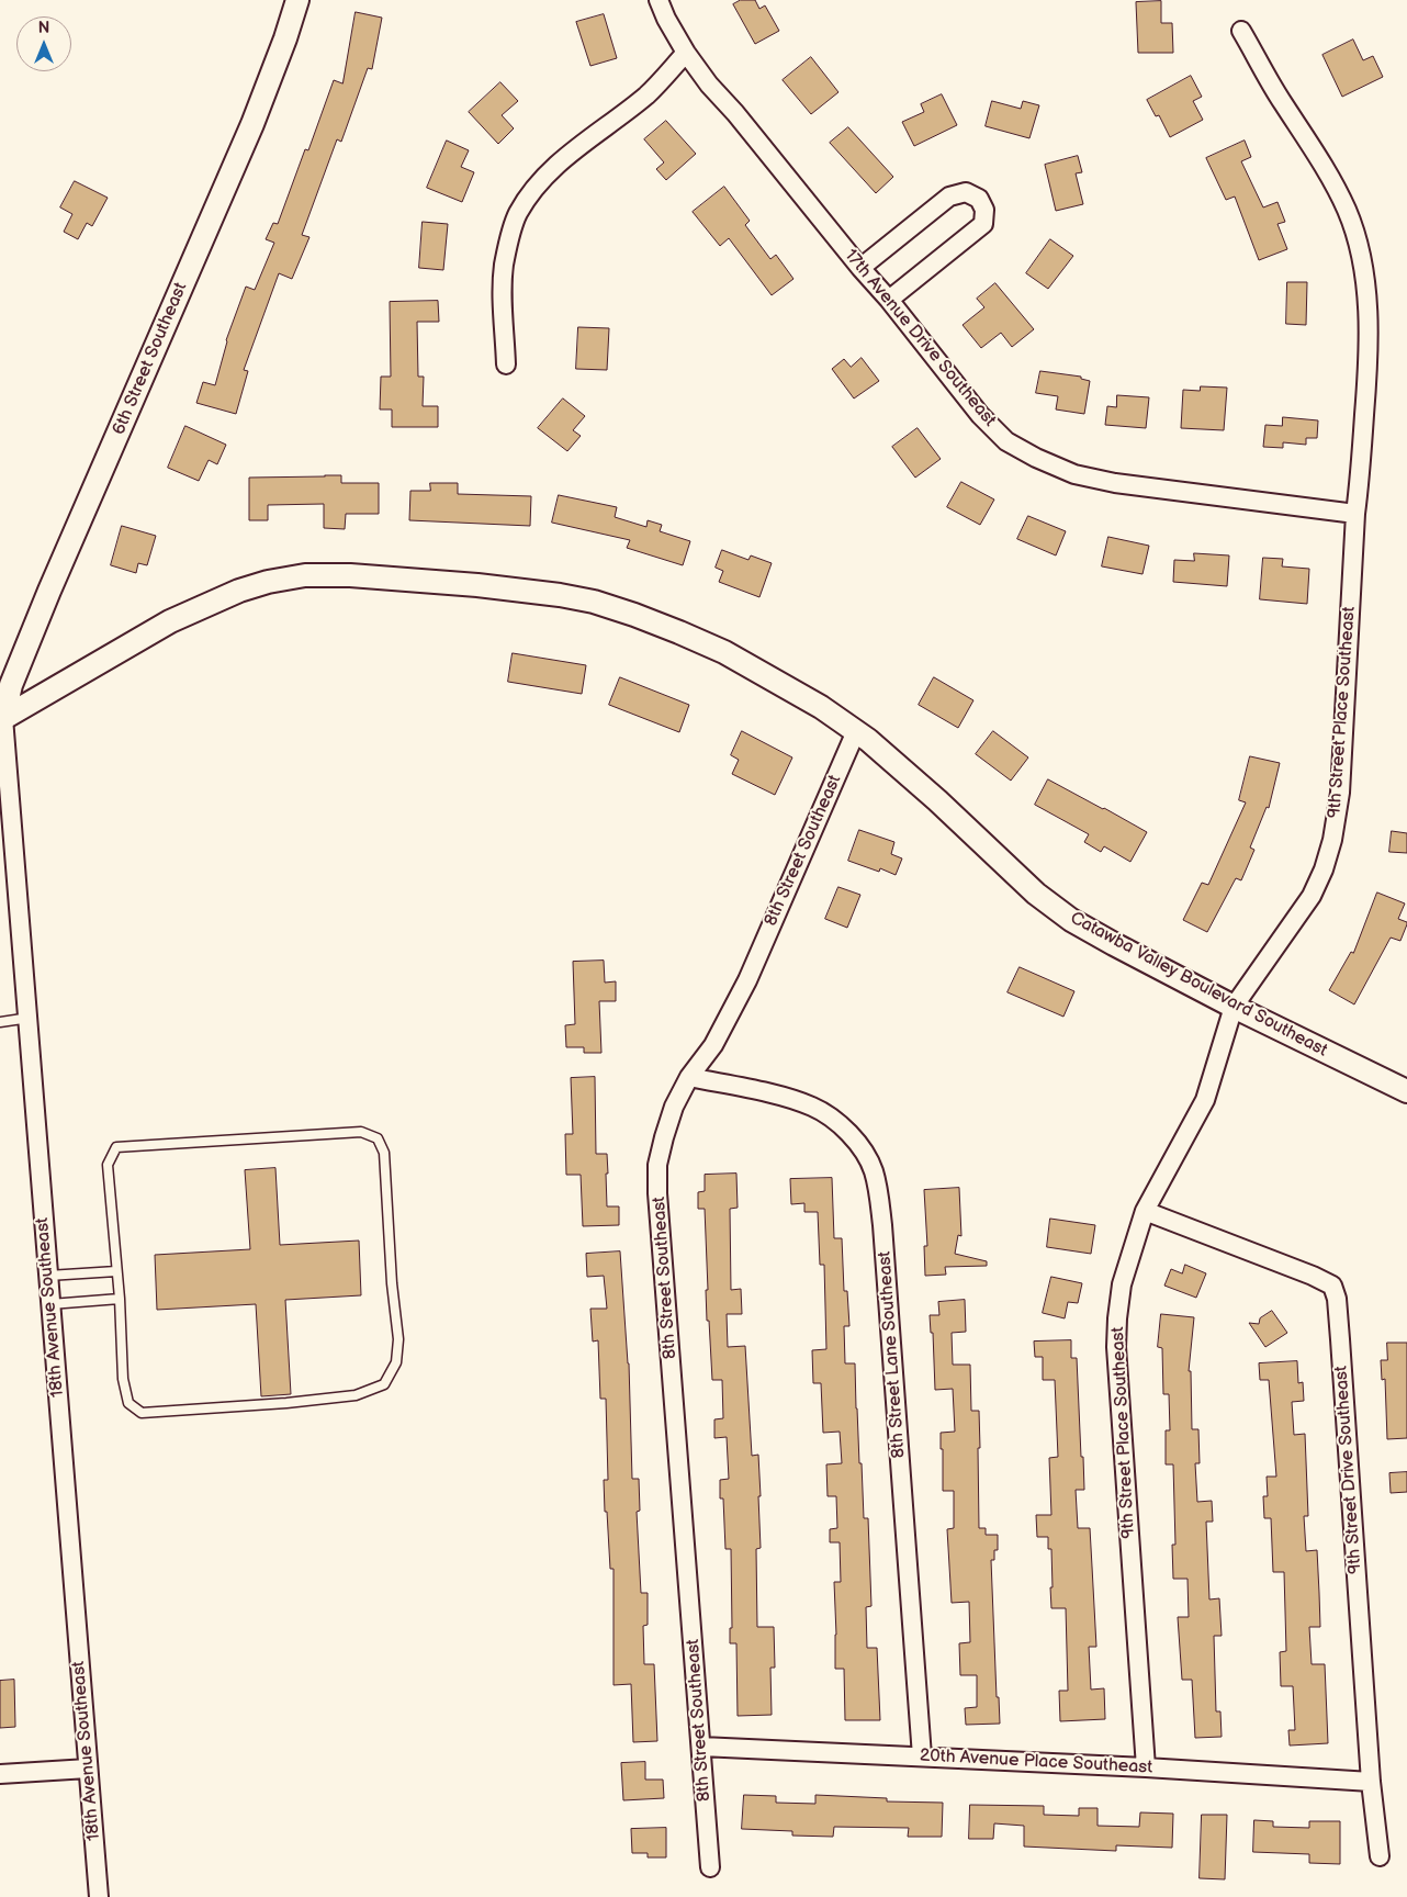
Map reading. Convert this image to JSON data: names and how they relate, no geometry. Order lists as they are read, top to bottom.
{
  "streets": {
    "street": [
      "17th Avenue Drive Southeast",
      "6th Street Southeast",
      "9th Street Place Southeast",
      "8th Street Southeast",
      "Catawba Valley Boulevard Southeast",
      "18th Avenue Southeast",
      "8th Street Lane Southeast",
      "9th Street Drive Southeast",
      "20th Avenue Place Southeast"
    ]
  },
  "crossings": [
    ["17th Avenue Drive Southeast", "9th Street Place Southeast"],
    ["6th Street Southeast", "Catawba Valley Boulevard Southeast"],
    ["6th Street Southeast", "18th Avenue Southeast"],
    ["9th Street Place Southeast", "Catawba Valley Boulevard Southeast"],
    ["9th Street Place Southeast", "9th Street Drive Southeast"],
    ["9th Street Place Southeast", "20th Avenue Place Southeast"],
    ["8th Street Southeast", "Catawba Valley Boulevard Southeast"],
    ["8th Street Southeast", "8th Street Lane Southeast"],
    ["8th Street Southeast", "20th Avenue Place Southeast"],
    ["Catawba Valley Boulevard Southeast", "18th Avenue Southeast"],
    ["8th Street Lane Southeast", "20th Avenue Place Southeast"],
    ["9th Street Drive Southeast", "20th Avenue Place Southeast"]
  ],
  "north": "top"
}
